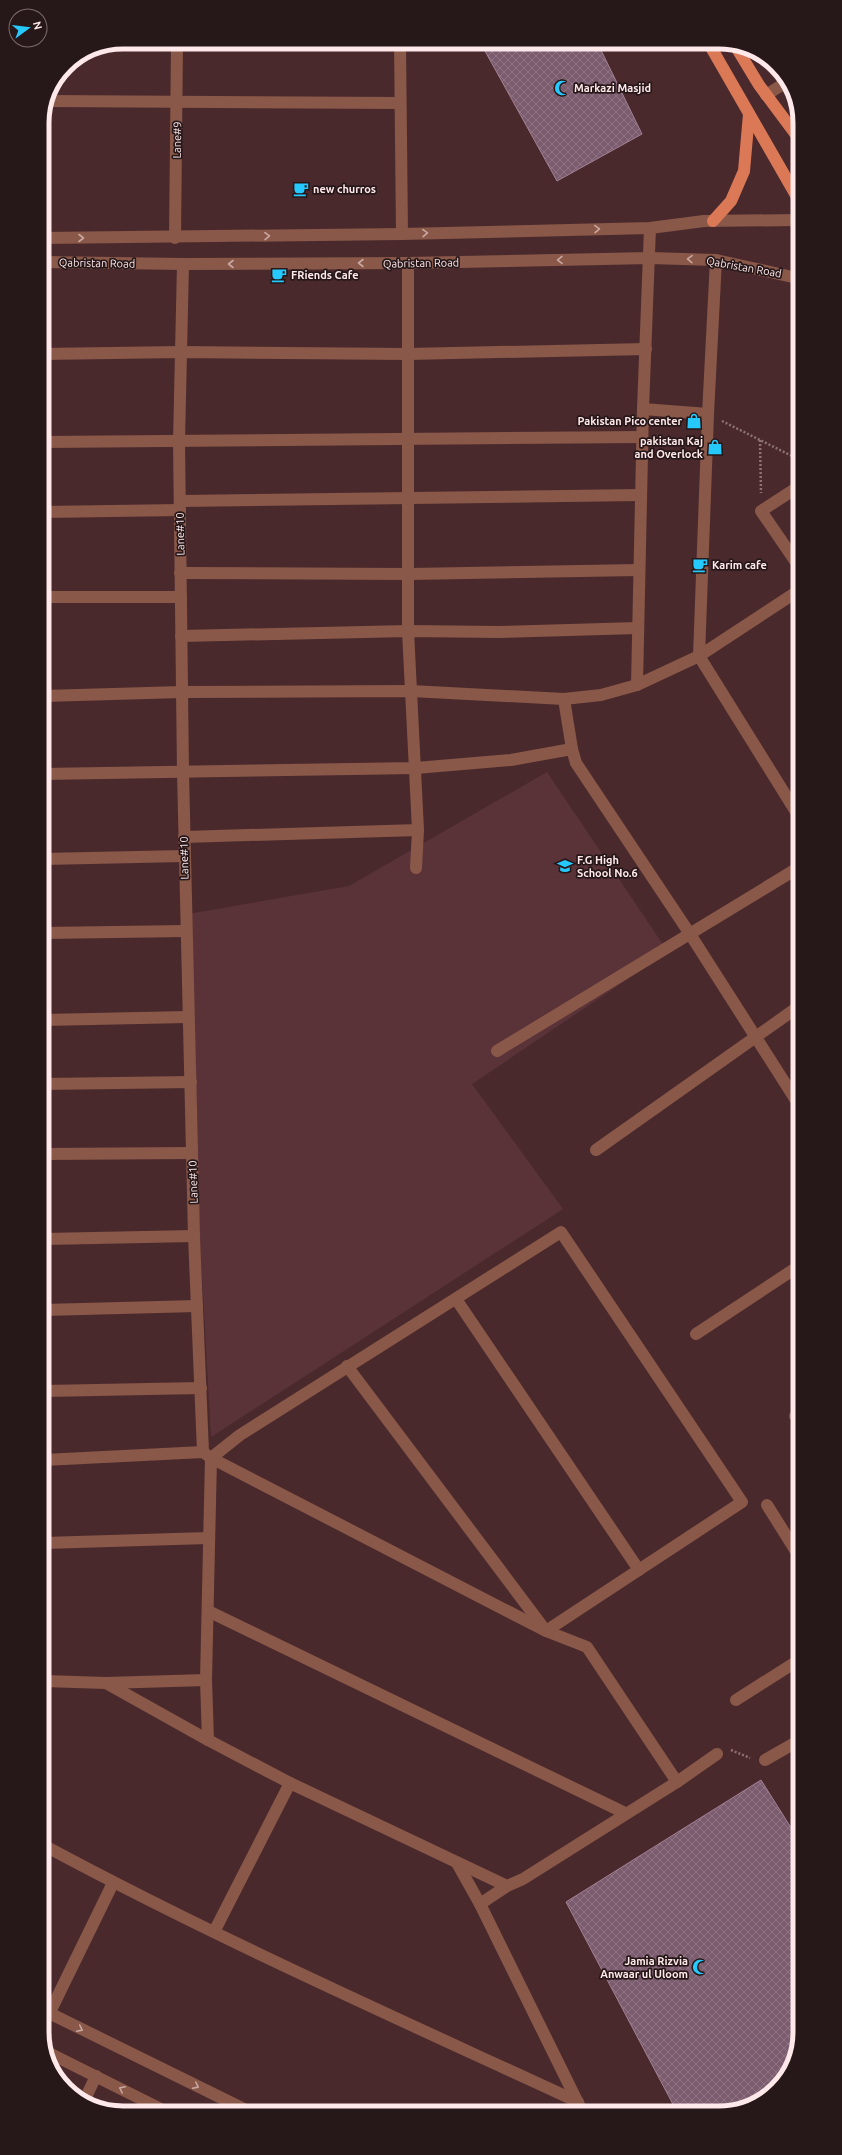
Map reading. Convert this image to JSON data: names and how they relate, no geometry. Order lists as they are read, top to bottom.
{
  "streets": {
    "street": ["Lane#9", "Qabristan Road", "Lane#10"]
  },
  "crossings": [
    ["Qabristan Road", "Lane#10"]
  ],
  "places": {
    "mosque": ["Markazi Masjid", "Jamia Rizvia Anwaar ul Uloom"],
    "cafe": ["new churros", "FRiends Cafe", "Karim cafe"],
    "shop": ["Pakistan Pico center", "pakistan Kaj and Overlock"],
    "school or university": ["F.G High School No.6"]
  },
  "north": "right"
}
